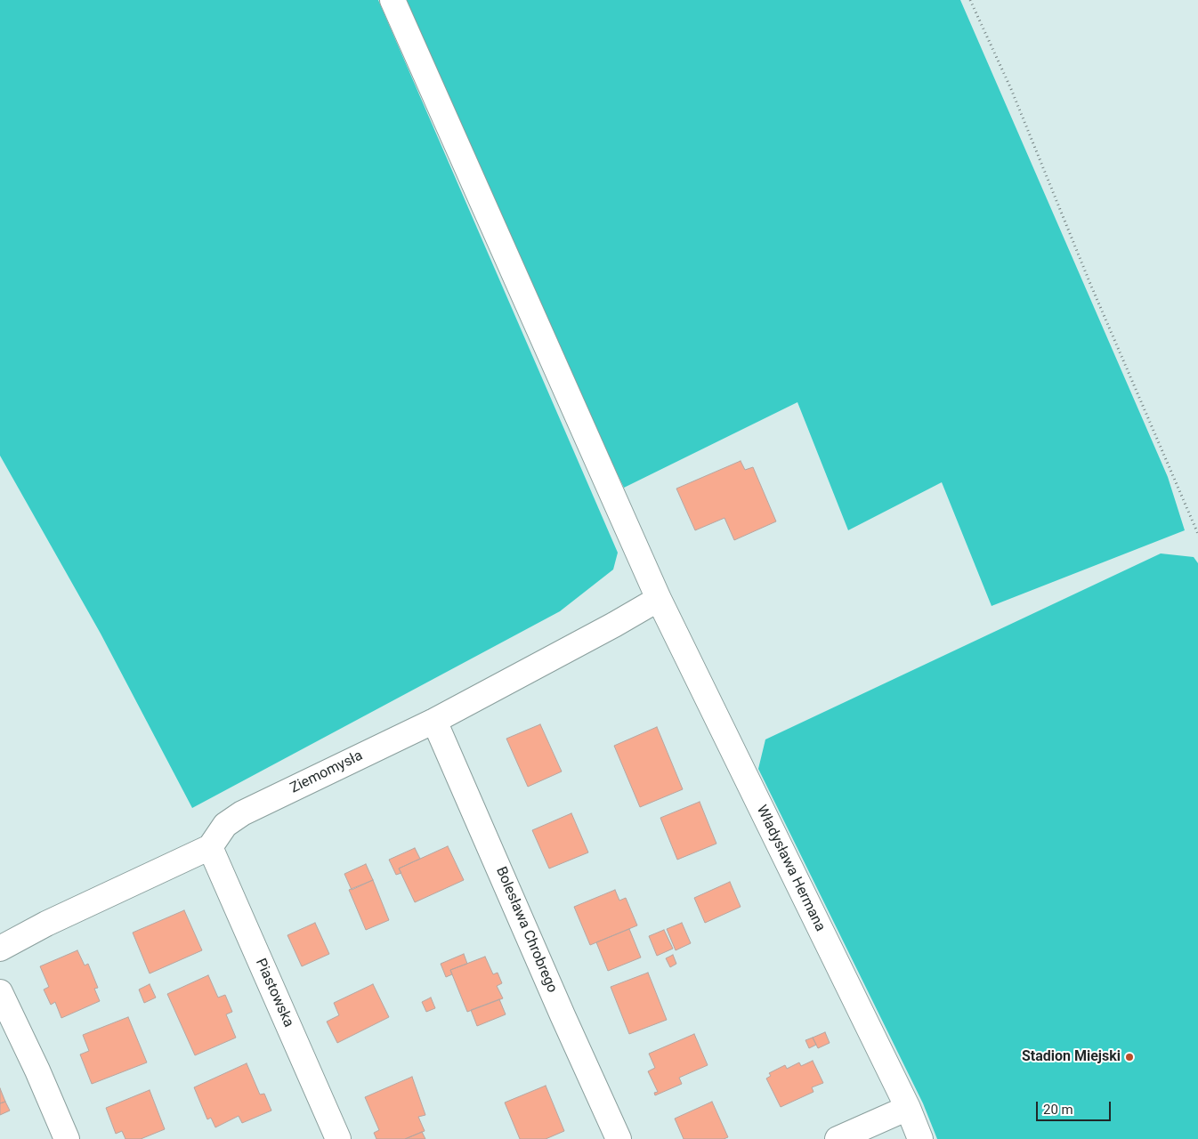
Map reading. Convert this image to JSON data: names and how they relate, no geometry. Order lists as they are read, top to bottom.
{
  "streets": {
    "street": [
      "Ziemomysła",
      "Władysława Hermana",
      "Bolesława Chrobrego",
      "Piastowska"
    ]
  },
  "crossings": [
    ["Ziemomysła", "Władysława Hermana"],
    ["Ziemomysła", "Bolesława Chrobrego"],
    ["Ziemomysła", "Piastowska"]
  ],
  "places": ["Stadion Miejski"],
  "scale_bar": "20 m"
}
